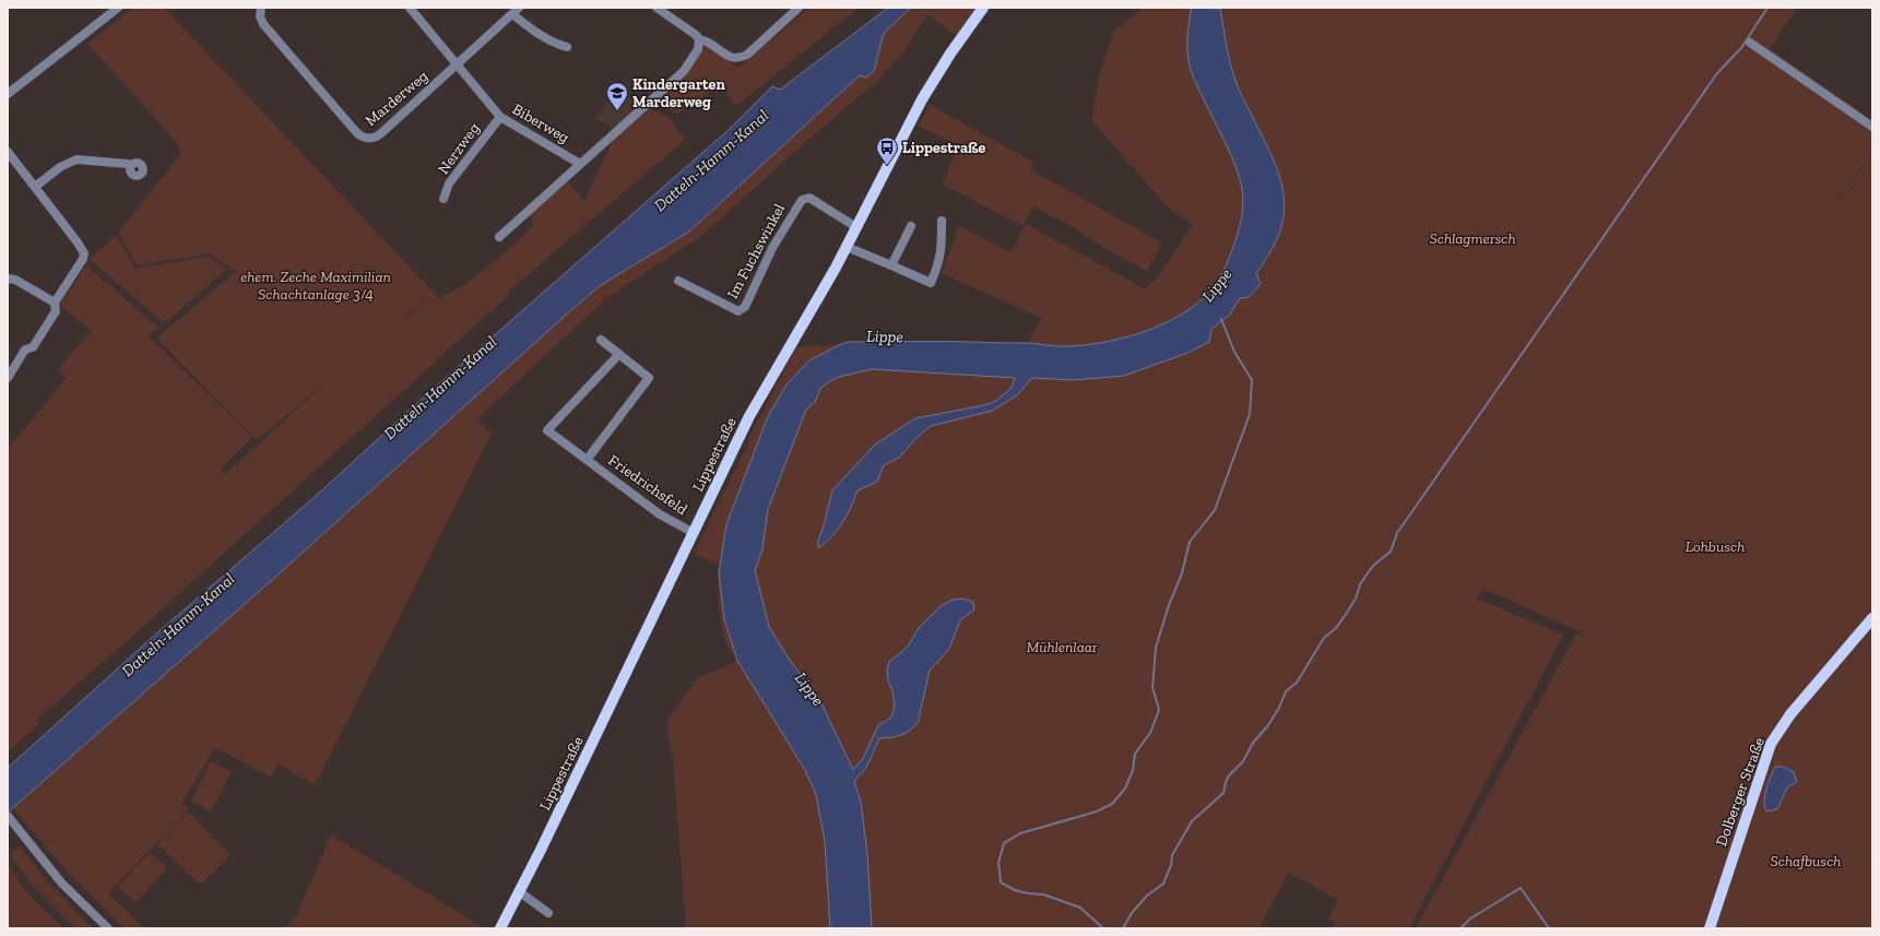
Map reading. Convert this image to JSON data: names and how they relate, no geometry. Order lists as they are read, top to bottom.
{
  "streets": {
    "main road": ["Lippestraße", "Dolberger Straße"],
    "street": [
      "Marderweg",
      "Biberweg",
      "Nerzweg",
      "Im Fuchswinkel",
      "Friedrichsfeld"
    ]
  },
  "crossings": [
    ["Marderweg", "Biberweg"],
    ["Biberweg", "Nerzweg"],
    ["Im Fuchswinkel", "Lippestraße"],
    ["Lippestraße", "Friedrichsfeld"]
  ],
  "water": ["Datteln-Hamm-Kanal", "Lippe"],
  "parks": [
    "Schlagmersch",
    "ehem. Zeche Maximilian Schachtanlage 3/4",
    "Lohbusch",
    "Mühlenlaar",
    "Schafbusch"
  ],
  "places": {
    "school or university": ["Kindergarten Marderweg"],
    "bus stop": ["Lippestraße"]
  }
}
